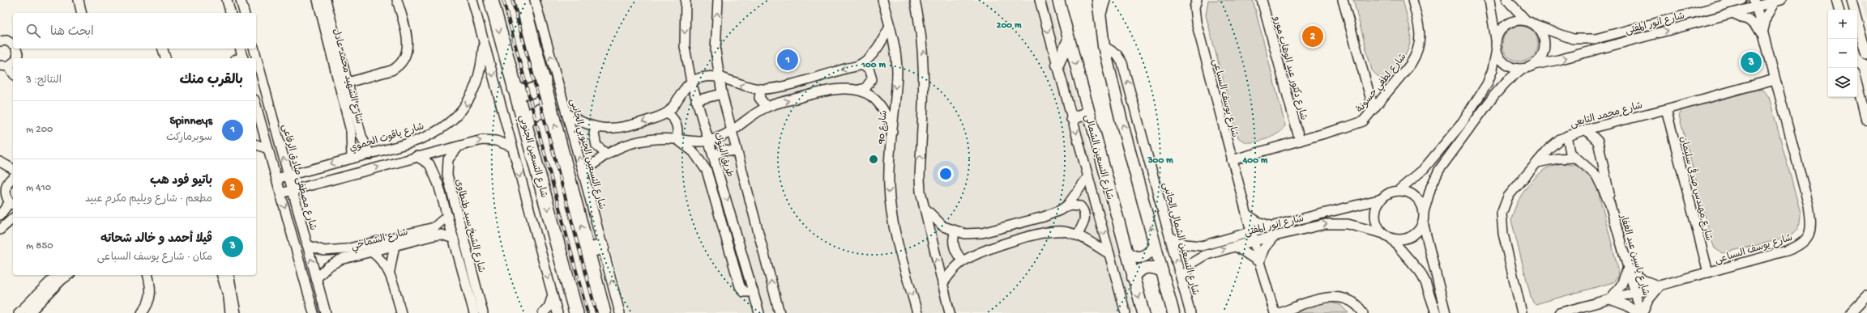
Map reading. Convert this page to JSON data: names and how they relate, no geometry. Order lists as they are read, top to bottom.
{
  "streets": {
    "highway": ["شارع التسعين الجنوبي"],
    "main road": ["شارع التسعين الشمالى"],
    "street": [
      "شارع انور المفتى",
      "شارع دكتور عبد الوهاب مورو",
      "شارع الشهيد محمد عادل",
      "شارع لطفي حسونة",
      "شارع يوسف السباعى",
      "شارع محمد التابعى",
      "شارع 90",
      "شارع ياقوت الحموي",
      "شارع التسعين الجنوبي الجانبى",
      "طريق البنوك",
      "شارع مصطفى صادق الرفاعى",
      "شارع مهندس صدقى سليمان",
      "شارع الشيخ سيد طنطاوى",
      "شارع الشماخي",
      "شارع التسعين الشمالى الجانبى",
      "شارع ياسين عبد الغفار"
    ]
  },
  "crossings": [
    ["شارع انور المفتى", "شارع يوسف السباعى"],
    ["شارع انور المفتى", "شارع التسعين الشمالى الجانبى"],
    ["شارع دكتور عبد الوهاب مورو", "شارع لطفي حسونة"],
    ["شارع الشهيد محمد عادل", "شارع ياقوت الحموي"],
    ["شارع لطفي حسونة", "شارع يوسف السباعى"],
    ["شارع يوسف السباعى", "شارع محمد التابعى"],
    ["شارع يوسف السباعى", "شارع مهندس صدقى سليمان"],
    ["شارع يوسف السباعى", "شارع ياسين عبد الغفار"],
    ["شارع محمد التابعى", "شارع مهندس صدقى سليمان"],
    ["شارع محمد التابعى", "شارع ياسين عبد الغفار"],
    ["شارع ياقوت الحموي", "شارع مصطفى صادق الرفاعى"],
    ["شارع مصطفى صادق الرفاعى", "شارع الشماخي"],
    ["شارع الشيخ سيد طنطاوى", "شارع الشماخي"]
  ],
  "page": {
    "map_buttons": ["+", "−"],
    "search": "ابحث هنا",
    "pins": ["2", "1", "3"],
    "heading": ["بالقرب منك", "النتائج: 3"],
    "list": [
      {
        "mark": "1",
        "name": "Spinneys",
        "note": "سوبرماركت",
        "value": "200 m"
      },
      {
        "mark": "2",
        "name": "باتيو فود هب",
        "note": "مطعم · شارع ويليم مكرم عبيد",
        "value": "410 m"
      },
      {
        "mark": "3",
        "name": "ڤيلا أحمد و خالد شحاته",
        "note": "مكان · شارع يوسف السباعى",
        "value": "850 m"
      }
    ]
  },
  "rings": [
    "200 m",
    "100 m",
    "300 m",
    "400 m"
  ]
}
